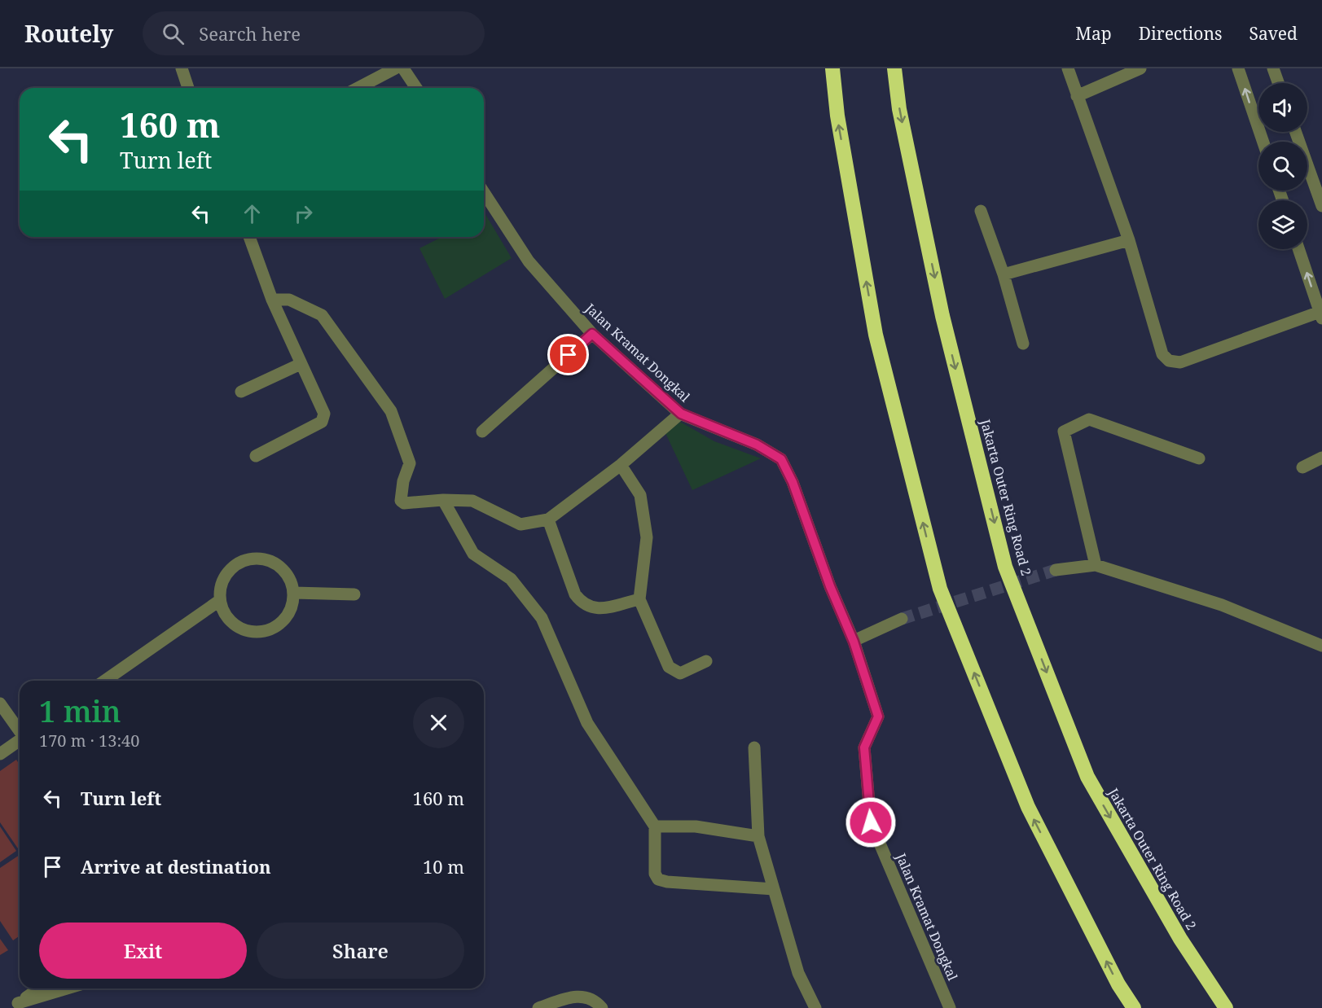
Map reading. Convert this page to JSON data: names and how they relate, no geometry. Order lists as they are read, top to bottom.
{
  "streets": {
    "highway": ["Jakarta Outer Ring Road 2"],
    "street": ["Jalan Kramat Dongkal"]
  },
  "page": {
    "header": "Routely",
    "search": "Search here",
    "nav": ["Map", "Directions", "Saved"],
    "turn": ["160 m", "Turn left"],
    "heading": ["1 min", "170 m · 13:40"],
    "list": [
      {
        "name": "Turn left",
        "value": "160 m"
      },
      {
        "name": "Arrive at destination",
        "value": "10 m"
      }
    ],
    "buttons": ["Exit", "Share"]
  }
}
